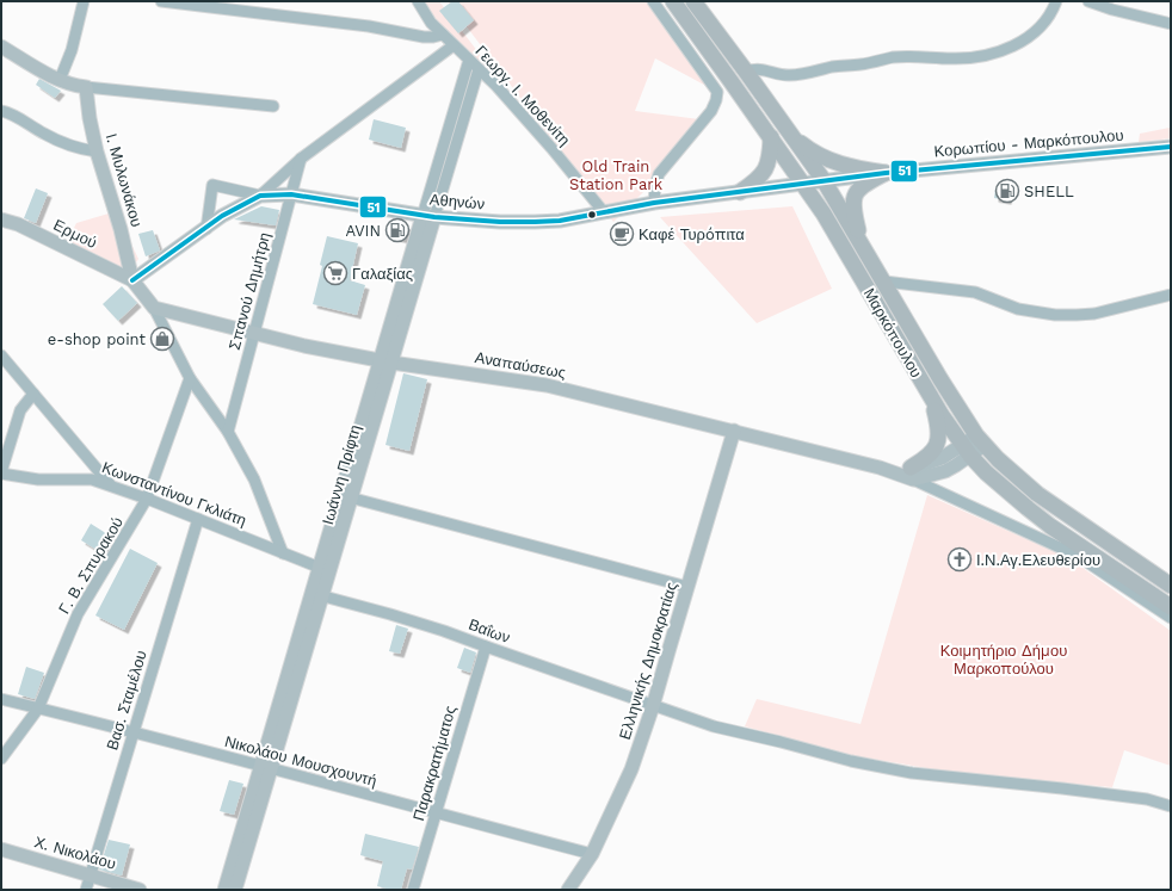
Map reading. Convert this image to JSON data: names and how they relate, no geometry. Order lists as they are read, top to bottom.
{
  "streets": {
    "highway": ["Μαρκόπουλου"],
    "main road": [
      "Κορωπίου - Μαρκόπουλου",
      "Ι. Μυλωνάκου",
      "Αθηνών",
      "Ερμού",
      "Αναπαύσεως",
      "Ιωάννη Πρίφτη",
      "Ελληνικής Δημοκρατίας",
      "Χ. Νικολάου"
    ],
    "street": [
      "Γεωργ. Ι. Μοθενίτη",
      "Σπανού Δημήτρη",
      "Κωνσταντίνου Γκλιάτη",
      "Γ. Β. Σπυρακού",
      "Βαΐων",
      "Βασ. Σταμέλου",
      "Νικολάου Μουσχουντή",
      "Παρακρατήματος"
    ]
  },
  "crossings": [
    ["Γεωργ. Ι. Μοθενίτη", "Αθηνών"],
    ["Γεωργ. Ι. Μοθενίτη", "Ιωάννη Πρίφτη"],
    ["Κορωπίου - Μαρκόπουλου", "Αθηνών"],
    ["Κορωπίου - Μαρκόπουλου", "Μαρκόπουλου"],
    ["Ι. Μυλωνάκου", "Αθηνών"],
    ["Ι. Μυλωνάκου", "Ερμού"],
    ["Αθηνών", "Ερμού"],
    ["Αθηνών", "Σπανού Δημήτρη"],
    ["Αθηνών", "Μαρκόπουλου"],
    ["Αθηνών", "Ιωάννη Πρίφτη"],
    ["Σπανού Δημήτρη", "Αναπαύσεως"],
    ["Μαρκόπουλου", "Αναπαύσεως"],
    ["Αναπαύσεως", "Ιωάννη Πρίφτη"],
    ["Αναπαύσεως", "Ελληνικής Δημοκρατίας"],
    ["Ιωάννη Πρίφτη", "Κωνσταντίνου Γκλιάτη"],
    ["Ιωάννη Πρίφτη", "Βαΐων"],
    ["Ιωάννη Πρίφτη", "Νικολάου Μουσχουντή"],
    ["Κωνσταντίνου Γκλιάτη", "Γ. Β. Σπυρακού"],
    ["Κωνσταντίνου Γκλιάτη", "Βασ. Σταμέλου"],
    ["Γ. Β. Σπυρακού", "Νικολάου Μουσχουντή"],
    ["Βαΐων", "Ελληνικής Δημοκρατίας"],
    ["Βαΐων", "Παρακρατήματος"],
    ["Ελληνικής Δημοκρατίας", "Νικολάου Μουσχουντή"],
    ["Βασ. Σταμέλου", "Νικολάου Μουσχουντή"],
    ["Βασ. Σταμέλου", "Χ. Νικολάου"],
    ["Νικολάου Μουσχουντή", "Παρακρατήματος"]
  ],
  "parks": ["Old Train Station Park", "Κοιμητήριο Δήμου Μαρκοπούλου"],
  "places": {
    "fuel station": ["SHELL", "AVIN"],
    "cafe": ["Καφέ Τυρóπιτα"],
    "supermarket": ["Γαλαξίας"],
    "shop": ["e-shop point"],
    "church": ["Ι.Ν.Αγ.Ελευθερίου"]
  },
  "lines": ["transit line 51"]
}
